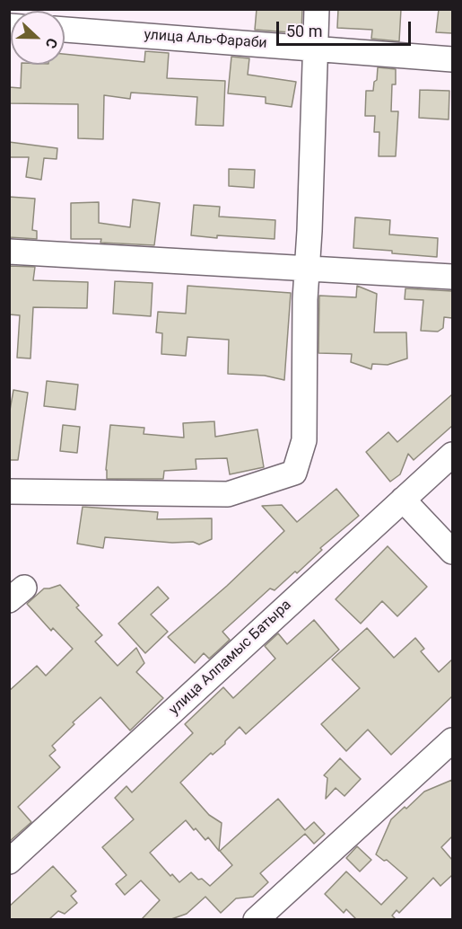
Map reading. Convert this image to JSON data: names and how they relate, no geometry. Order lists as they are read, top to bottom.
{
  "streets": {
    "street": ["улица Аль-Фараби", "улица Алпамыс Батыра"]
  },
  "scale_bar": "50 m",
  "north": "right"
}
